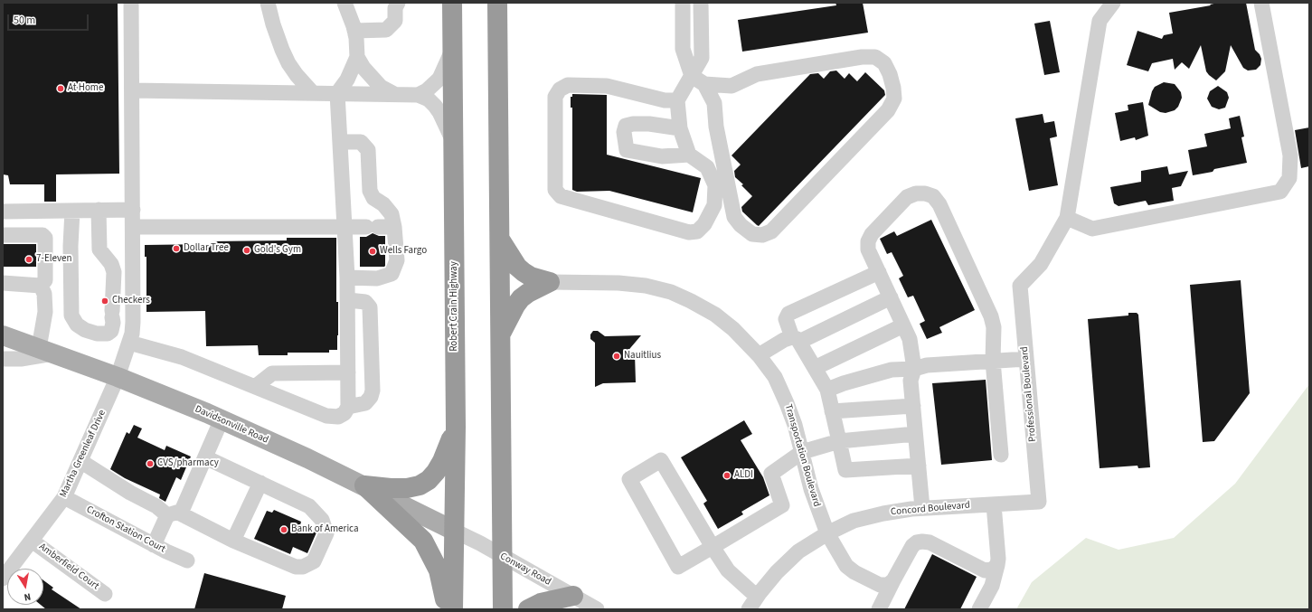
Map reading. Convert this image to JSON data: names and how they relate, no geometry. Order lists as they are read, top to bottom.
{
  "streets": {
    "highway": ["Robert Crain Highway"],
    "main road": ["Davidsonville Road"],
    "street": [
      "Professional Boulevard",
      "Martha Greenleaf Drive",
      "Transportation Boulevard",
      "Concord Boulevard",
      "Crofton Station Court",
      "Amberfield Court",
      "Conway Road"
    ]
  },
  "crossings": [
    ["Robert Crain Highway", "Davidsonville Road"],
    ["Robert Crain Highway", "Conway Road"],
    ["Professional Boulevard", "Concord Boulevard"],
    ["Davidsonville Road", "Martha Greenleaf Drive"],
    ["Davidsonville Road", "Conway Road"],
    ["Martha Greenleaf Drive", "Crofton Station Court"],
    ["Martha Greenleaf Drive", "Amberfield Court"],
    ["Transportation Boulevard", "Concord Boulevard"]
  ],
  "places": [
    "At Home",
    "Dollar Tree",
    "Gold's Gym",
    "Wells Fargo",
    "7-Eleven",
    "Checkers",
    "Nauitlius",
    "CVS/pharmacy",
    "ALDI",
    "Bank of America"
  ],
  "scale_bar": "50 m",
  "north": "bottom"
}
